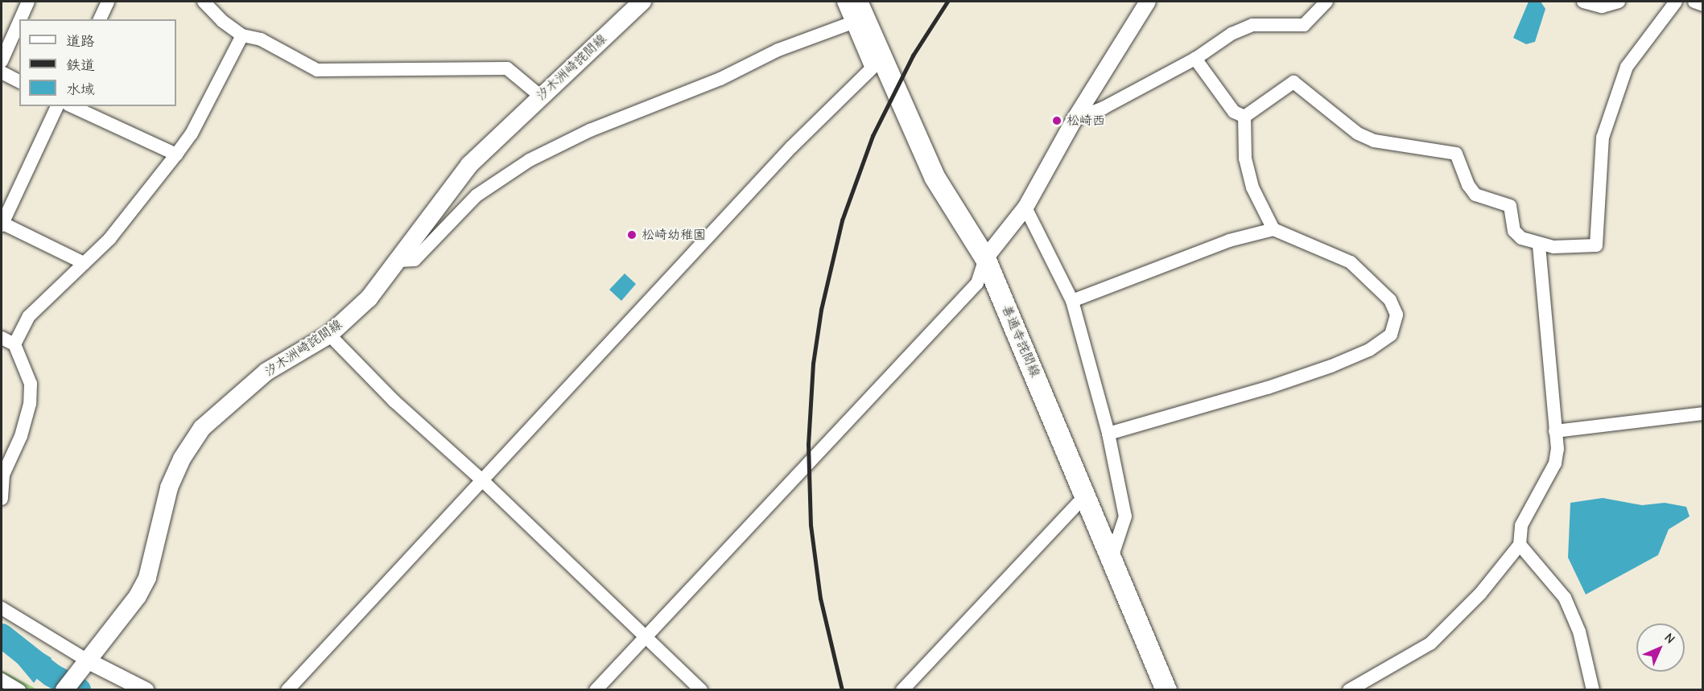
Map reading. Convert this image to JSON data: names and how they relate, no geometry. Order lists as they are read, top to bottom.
{
  "streets": {
    "main road": ["汐木洲崎詫間線", "善通寺詫間線"]
  },
  "places": ["松崎西", "松崎幼稚園"],
  "legend": ["道路", "鉄道", "水域"],
  "north": "top right"
}
